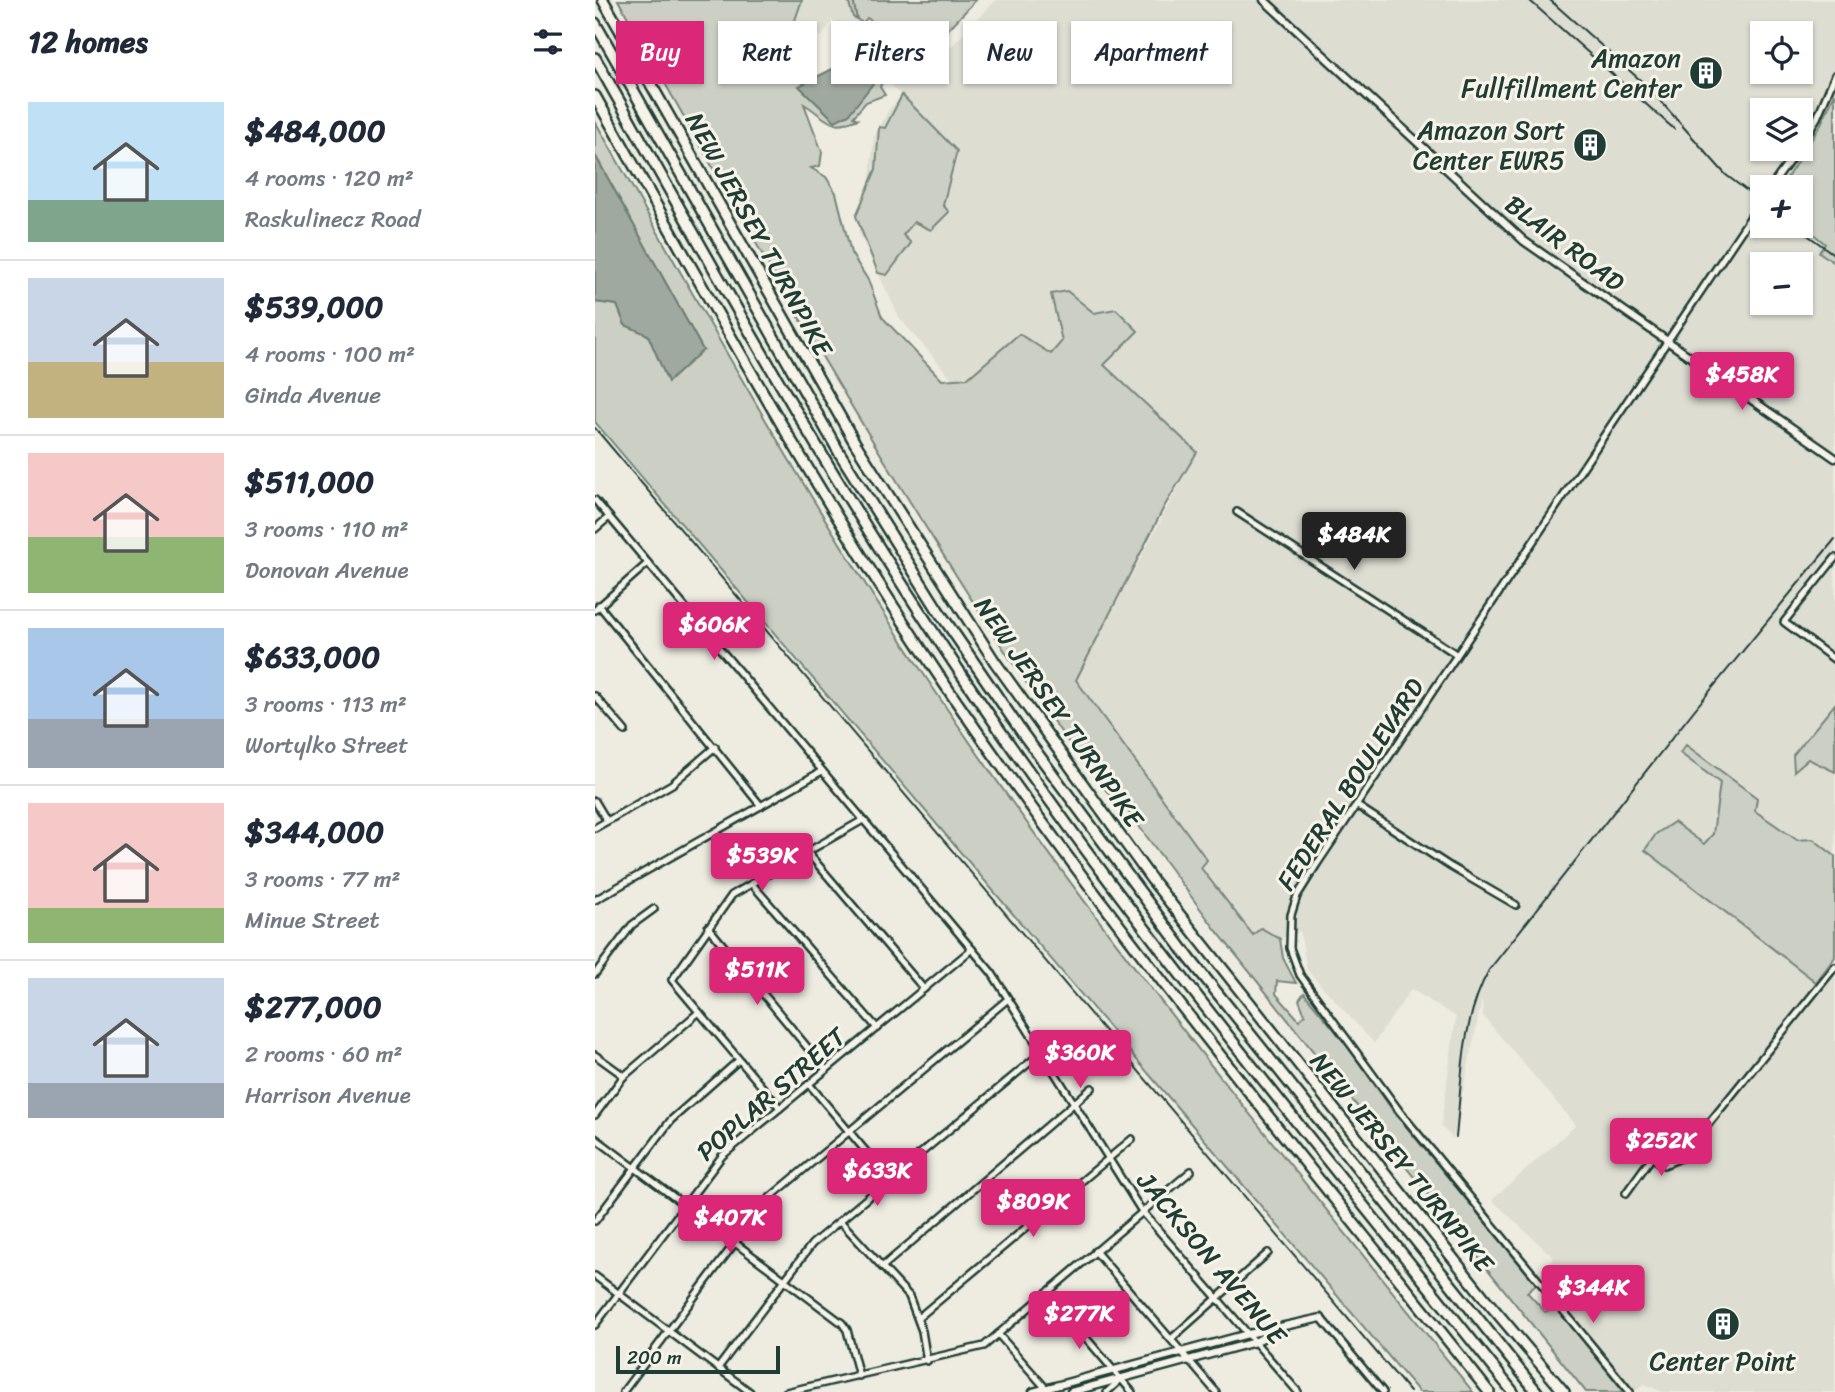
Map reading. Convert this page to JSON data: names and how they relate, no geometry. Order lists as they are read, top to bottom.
{
  "streets": {
    "highway": ["NEW JERSEY TURNPIKE"],
    "street": [
      "BLAIR ROAD",
      "FEDERAL BOULEVARD",
      "POPLAR STREET",
      "JACKSON AVENUE"
    ]
  },
  "crossings": [
    ["BLAIR ROAD", "FEDERAL BOULEVARD"],
    ["POPLAR STREET", "JACKSON AVENUE"]
  ],
  "places": {
    "building": ["Amazon Fullfillment Center", "Amazon Sort Center EWR5", "Center Point"]
  },
  "scale_bar": "200 m",
  "page": {
    "heading": "12 homes",
    "map_buttons": ["+", "−"],
    "chip": [
      "Buy",
      "Rent",
      "Filters",
      "New",
      "Apartment"
    ],
    "list": [
      {
        "name": "$484,000",
        "note": "4 rooms · 120 m² · Raskulinecz Road"
      },
      {
        "name": "$539,000",
        "note": "4 rooms · 100 m² · Ginda Avenue"
      },
      {
        "name": "$511,000",
        "note": "3 rooms · 110 m² · Donovan Avenue"
      },
      {
        "name": "$633,000",
        "note": "3 rooms · 113 m² · Wortylko Street"
      },
      {
        "name": "$344,000",
        "note": "3 rooms · 77 m² · Minue Street"
      },
      {
        "name": "$277,000",
        "note": "2 rooms · 60 m² · Harrison Avenue"
      }
    ],
    "price": [
      "$458K",
      "$484K",
      "$606K",
      "$539K",
      "$511K",
      "$360K",
      "$252K",
      "$633K",
      "$809K",
      "$407K",
      "$344K",
      "$277K"
    ],
    "scale": "200 m"
  }
}
